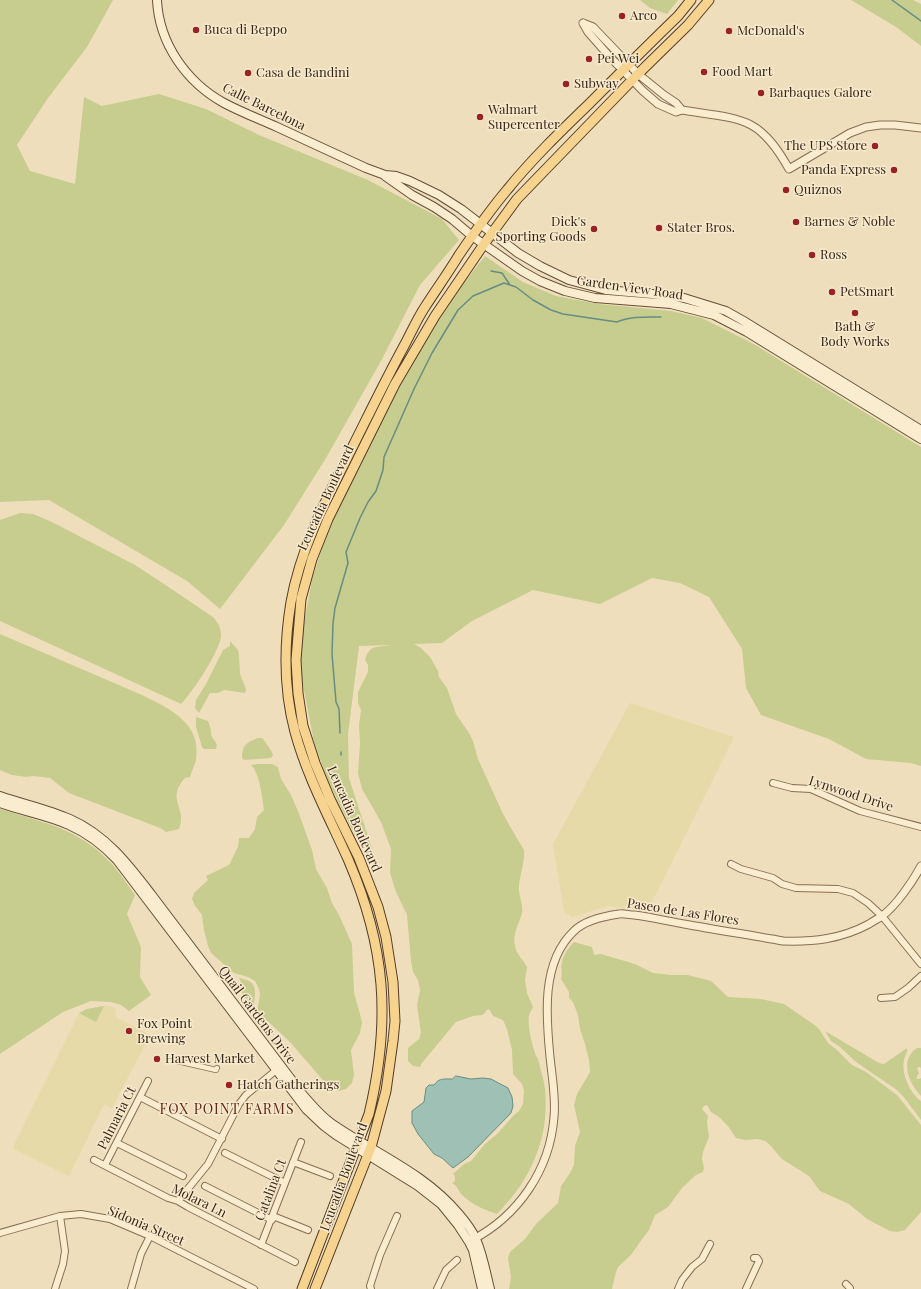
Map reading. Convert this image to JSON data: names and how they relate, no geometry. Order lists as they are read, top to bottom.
{
  "streets": {
    "main road": [
      "Calle Barcelona",
      "Garden View Road",
      "Leucadia Boulevard",
      "Quail Gardens Drive"
    ],
    "street": [
      "Lynwood Drive",
      "Paseo de Las Flores",
      "Palmaria Ct",
      "Catalina Ct",
      "Molara Ln",
      "Sidonia Street"
    ]
  },
  "crossings": [
    ["Calle Barcelona", "Garden View Road"],
    ["Garden View Road", "Leucadia Boulevard"],
    ["Leucadia Boulevard", "Quail Gardens Drive"],
    ["Paseo de Las Flores", "Quail Gardens Drive"],
    ["Palmaria Ct", "Molara Ln"],
    ["Catalina Ct", "Molara Ln"]
  ],
  "districts": ["FOX POINT FARMS"],
  "places": [
    "Arco",
    "Buca di Beppo",
    "McDonald's",
    "Pei Wei",
    "Food Mart",
    "Casa de Bandini",
    "Subway",
    "Barbaques Galore",
    "Walmart Supercenter",
    "The UPS Store",
    "Panda Express",
    "Quiznos",
    "Barnes & Noble",
    "Stater Bros.",
    "Dick's Sporting Goods",
    "Ross",
    "PetSmart",
    "Bath & Body Works",
    "Fox Point Brewing",
    "Harvest Market",
    "Hatch Gatherings"
  ]
}
